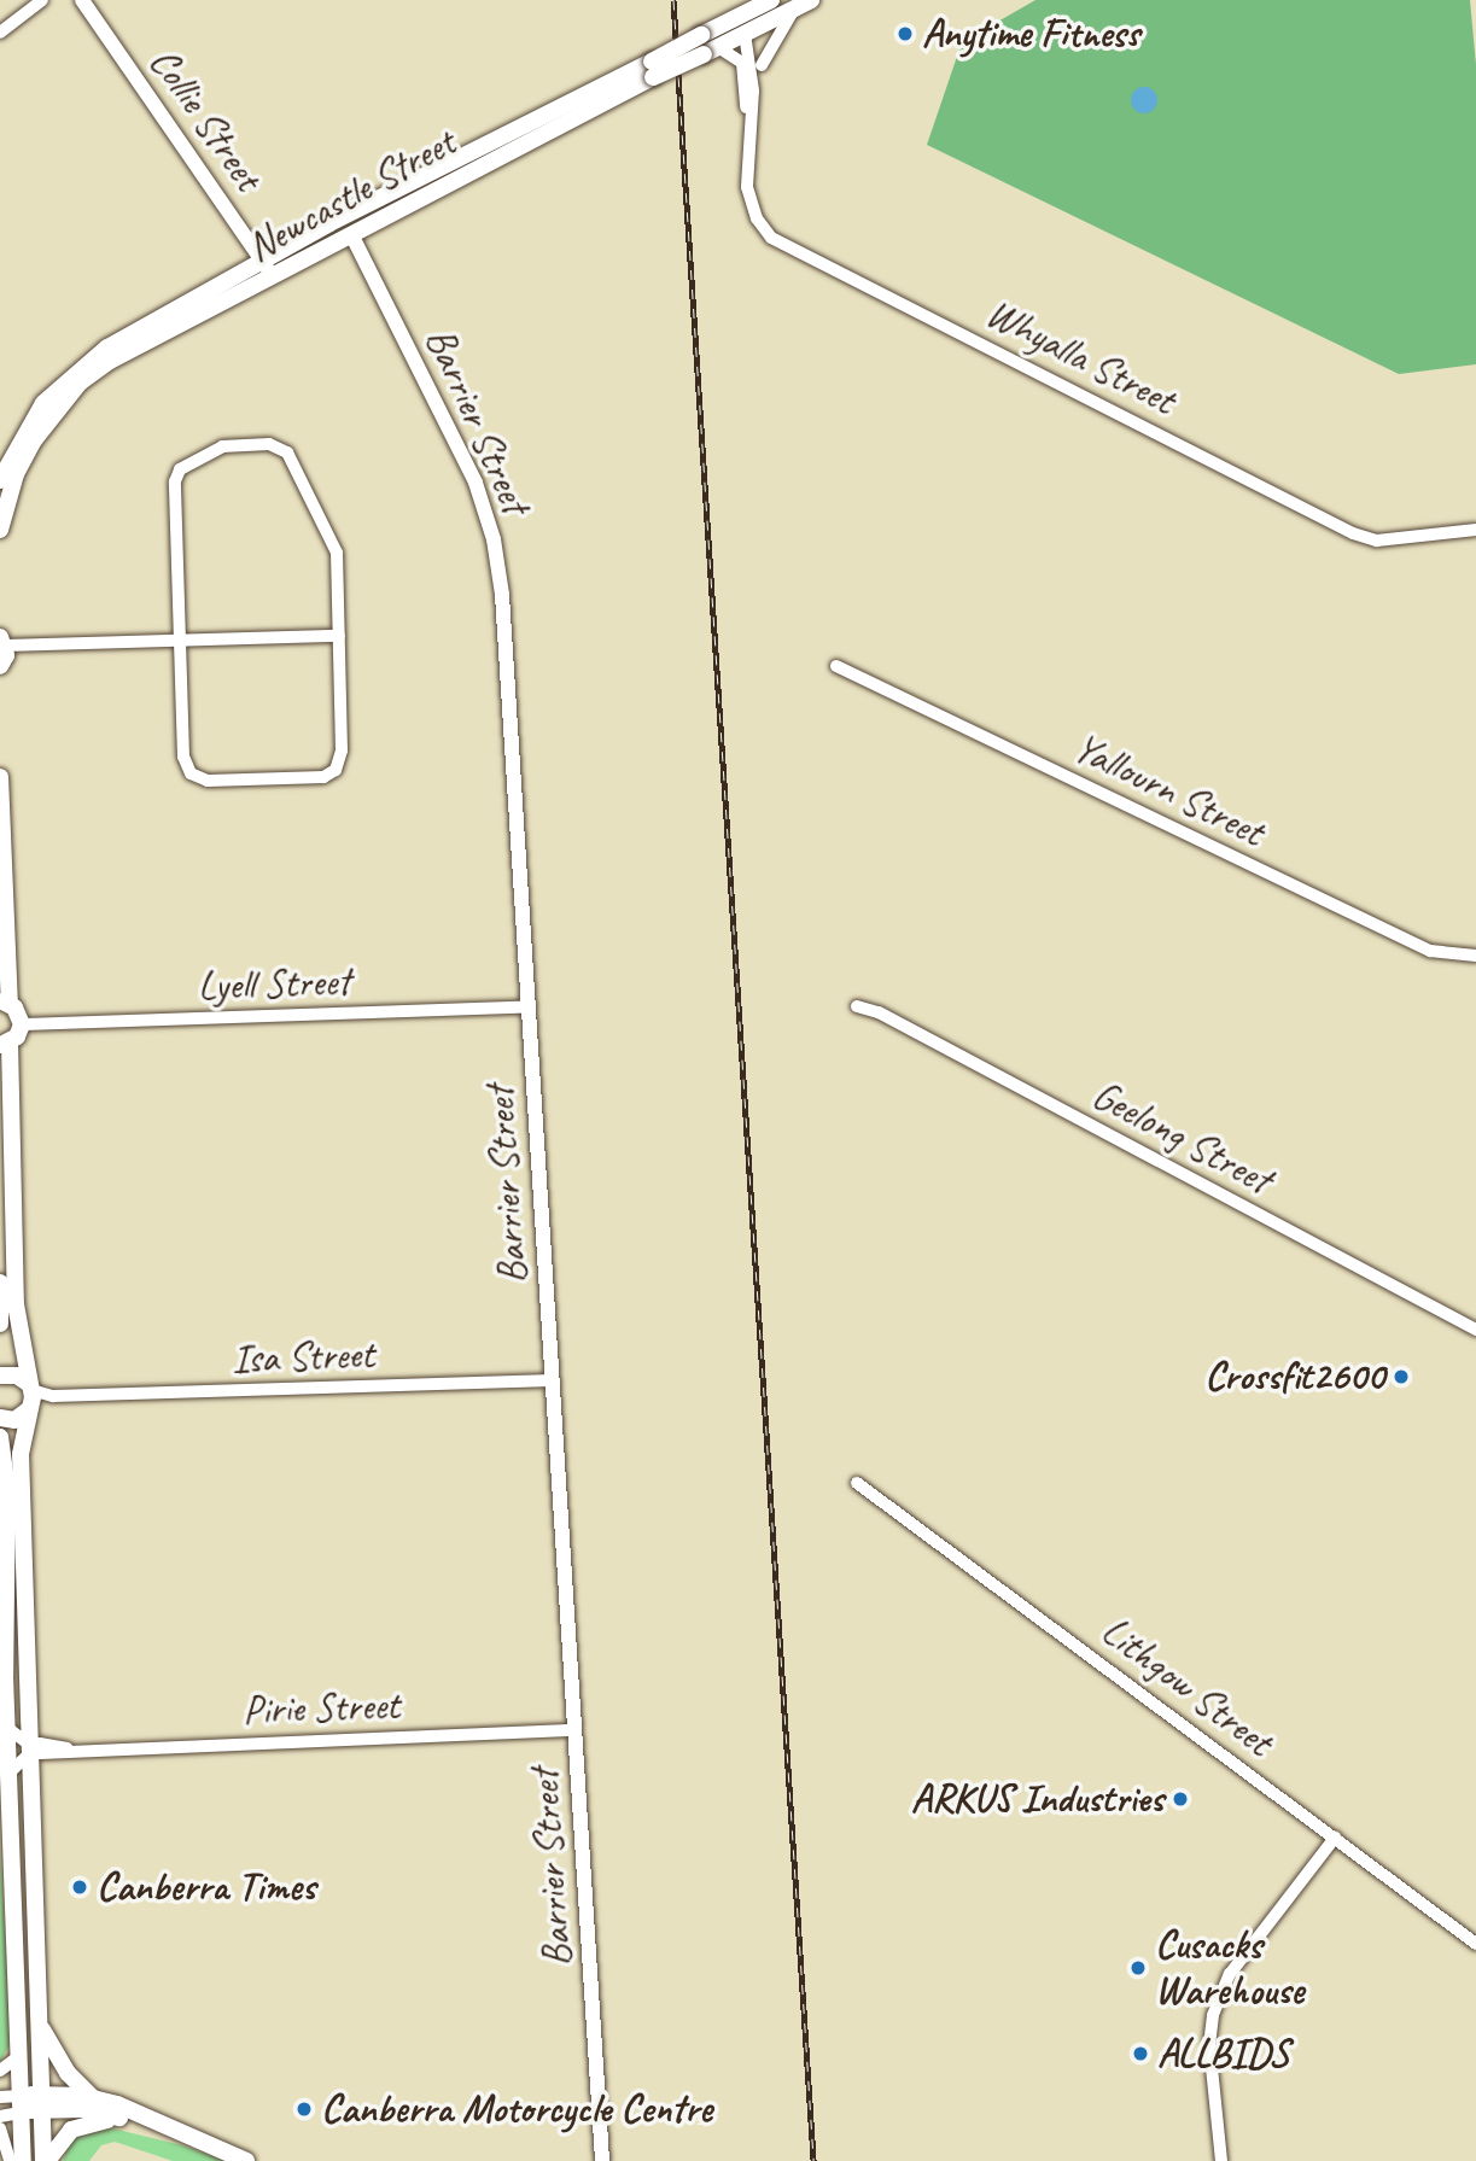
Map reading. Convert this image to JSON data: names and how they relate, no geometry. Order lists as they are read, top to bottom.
{
  "streets": {
    "main road": ["Newcastle Street"],
    "street": [
      "Collie Street",
      "Whyalla Street",
      "Barrier Street",
      "Yallourn Street",
      "Lyell Street",
      "Geelong Street",
      "Isa Street",
      "Lithgow Street",
      "Pirie Street"
    ]
  },
  "crossings": [
    ["Collie Street", "Newcastle Street"],
    ["Newcastle Street", "Whyalla Street"],
    ["Newcastle Street", "Barrier Street"],
    ["Barrier Street", "Lyell Street"],
    ["Barrier Street", "Isa Street"],
    ["Barrier Street", "Pirie Street"]
  ],
  "places": [
    "Anytime Fitness",
    "Crossfit2600",
    "ARKUS Industries",
    "Canberra Times",
    "Cusacks Warehouse",
    "ALLBIDS",
    "Canberra Motorcycle Centre"
  ]
}
